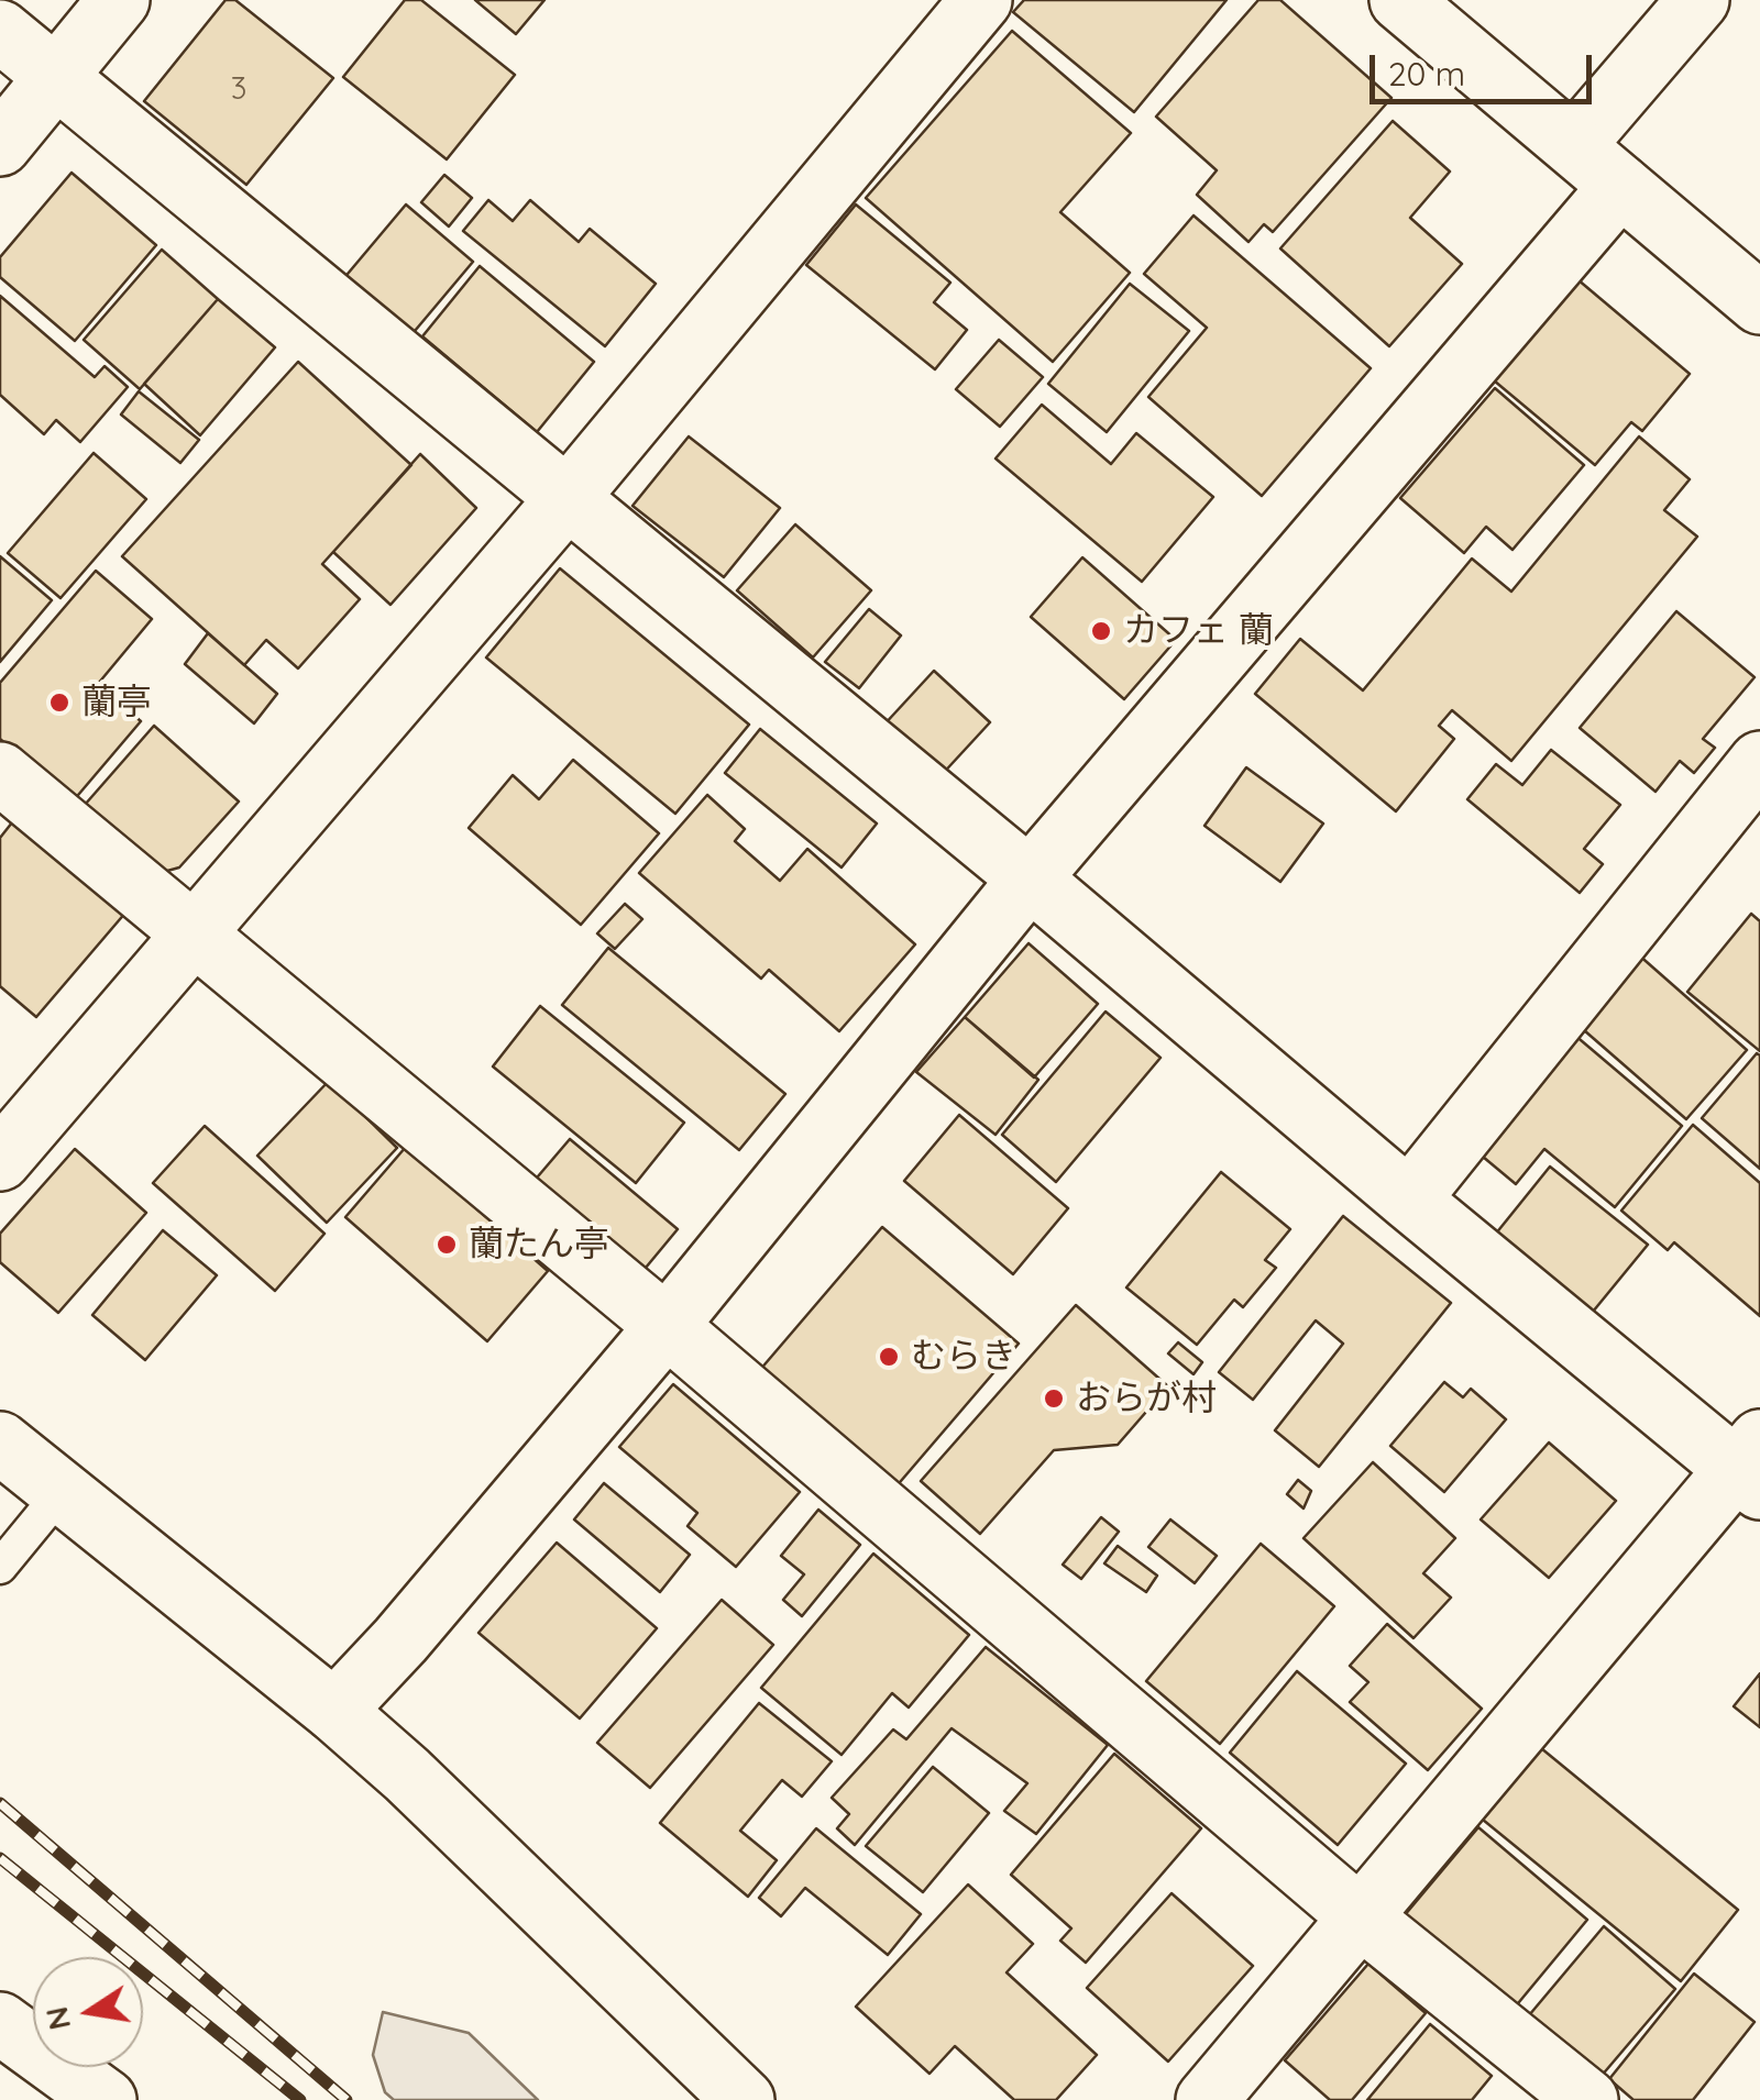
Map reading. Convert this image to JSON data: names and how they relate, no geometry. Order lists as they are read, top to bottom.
{
  "places": [
    "カフェ 蘭",
    "蘭亭",
    "蘭たん亭",
    "むらき",
    "おらが村"
  ],
  "house_numbers": ["3"],
  "scale_bar": "20 m",
  "north": "left"
}
